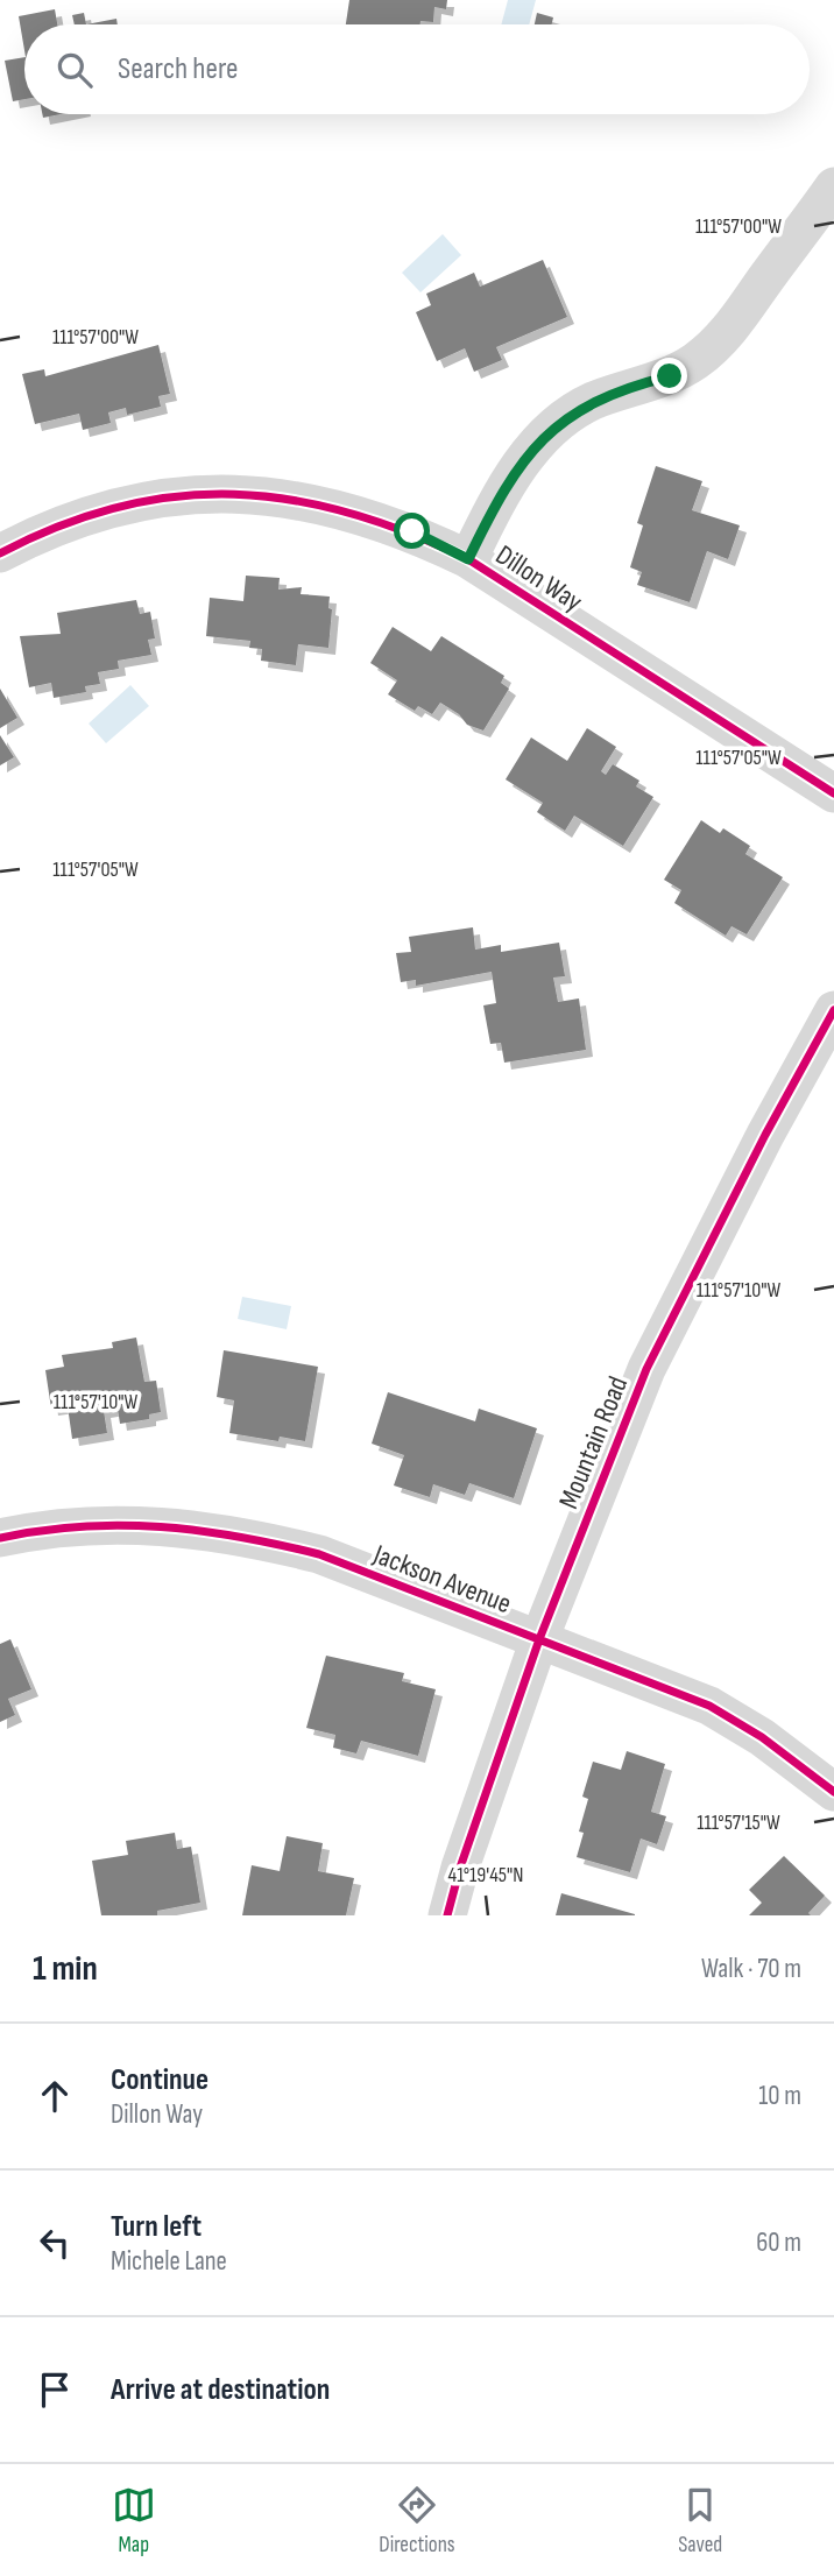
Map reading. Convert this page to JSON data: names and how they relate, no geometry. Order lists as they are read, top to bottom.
{
  "streets": {
    "street": ["Dillon Way", "Mountain Road", "Jackson Avenue"]
  },
  "crossings": [
    ["Mountain Road", "Jackson Avenue"]
  ],
  "page": {
    "search": "Search here",
    "heading": ["1 min", "Walk · 70 m"],
    "list": [
      ["Continue", "Dillon Way", "10 m"],
      ["Turn left", "Michele Lane", "60 m"],
      "Arrive at destination"
    ],
    "nav": ["Map", "Directions", "Saved"]
  },
  "coordinates": [
    "111°57'00\"W",
    "111°57'05\"W",
    "111°57'10\"W",
    "111°57'15\"W",
    "41°19'45\"N"
  ]
}
